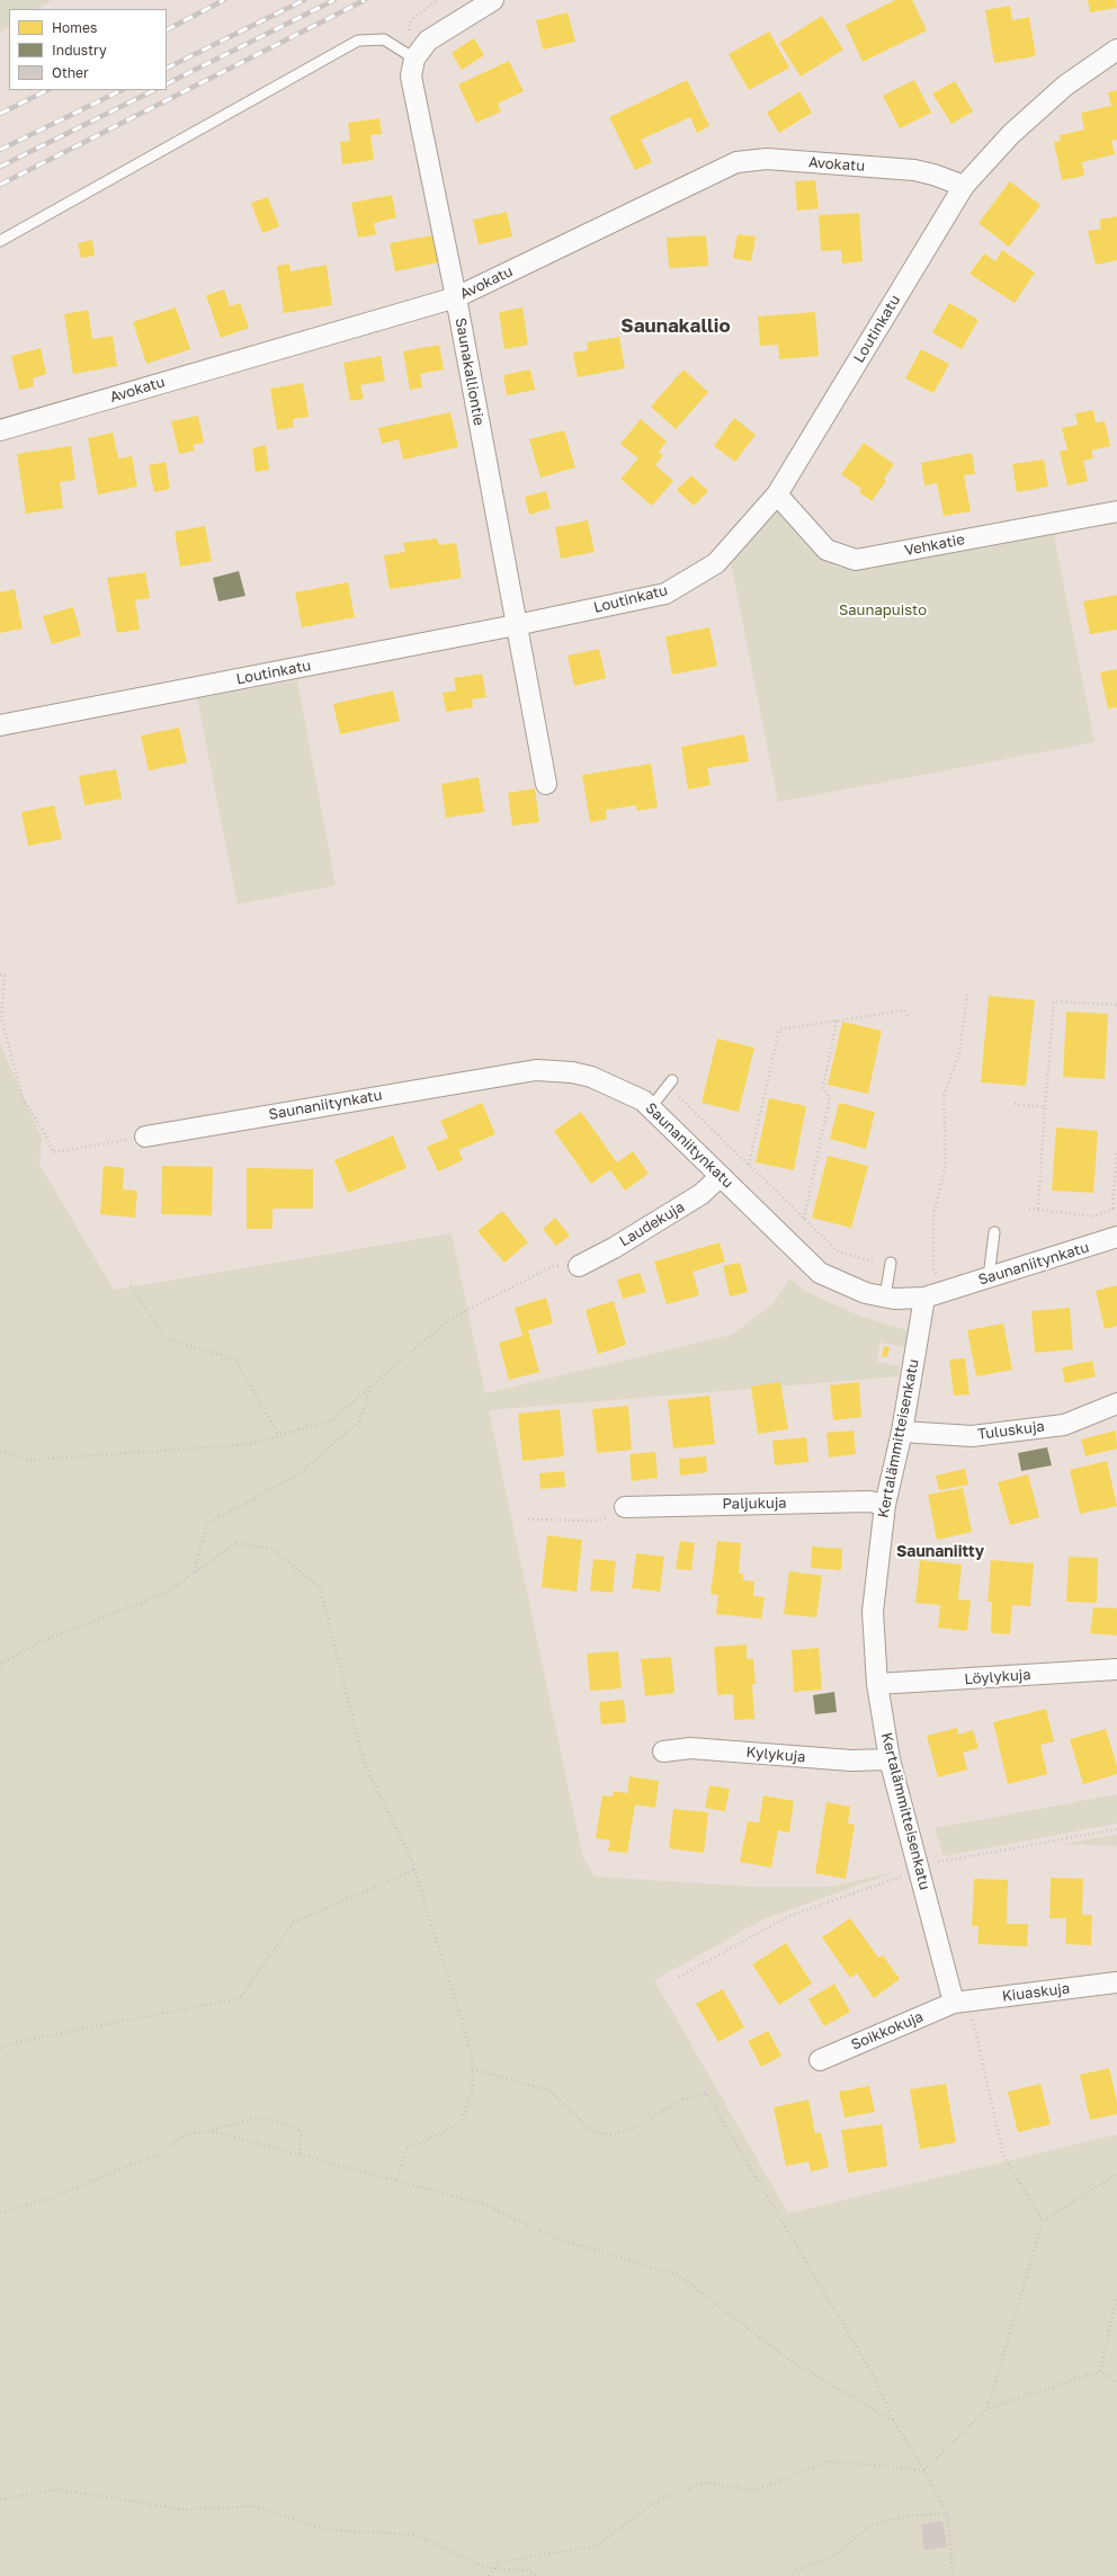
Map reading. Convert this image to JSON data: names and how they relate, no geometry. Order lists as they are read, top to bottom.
{
  "streets": {
    "street": [
      "Avokatu",
      "Loutinkatu",
      "Saunakalliontie",
      "Vehkatie",
      "Saunaniitynkatu",
      "Laudekuja",
      "Tuluskuja",
      "Kertalämmitteisenkatu",
      "Paljukuja",
      "Löylykuja",
      "Kylykuja",
      "Kiuaskuja",
      "Soikkokuja"
    ]
  },
  "crossings": [
    ["Avokatu", "Loutinkatu"],
    ["Avokatu", "Saunakalliontie"],
    ["Loutinkatu", "Saunakalliontie"],
    ["Loutinkatu", "Vehkatie"],
    ["Saunaniitynkatu", "Laudekuja"],
    ["Saunaniitynkatu", "Kertalämmitteisenkatu"],
    ["Tuluskuja", "Kertalämmitteisenkatu"],
    ["Kertalämmitteisenkatu", "Paljukuja"],
    ["Kertalämmitteisenkatu", "Löylykuja"],
    ["Kertalämmitteisenkatu", "Kylykuja"],
    ["Kertalämmitteisenkatu", "Kiuaskuja"],
    ["Kertalämmitteisenkatu", "Soikkokuja"],
    ["Kiuaskuja", "Soikkokuja"]
  ],
  "districts": ["Saunakallio", "Saunaniitty"],
  "parks": ["Saunapuisto"],
  "legend": ["Homes", "Industry", "Other"]
}
